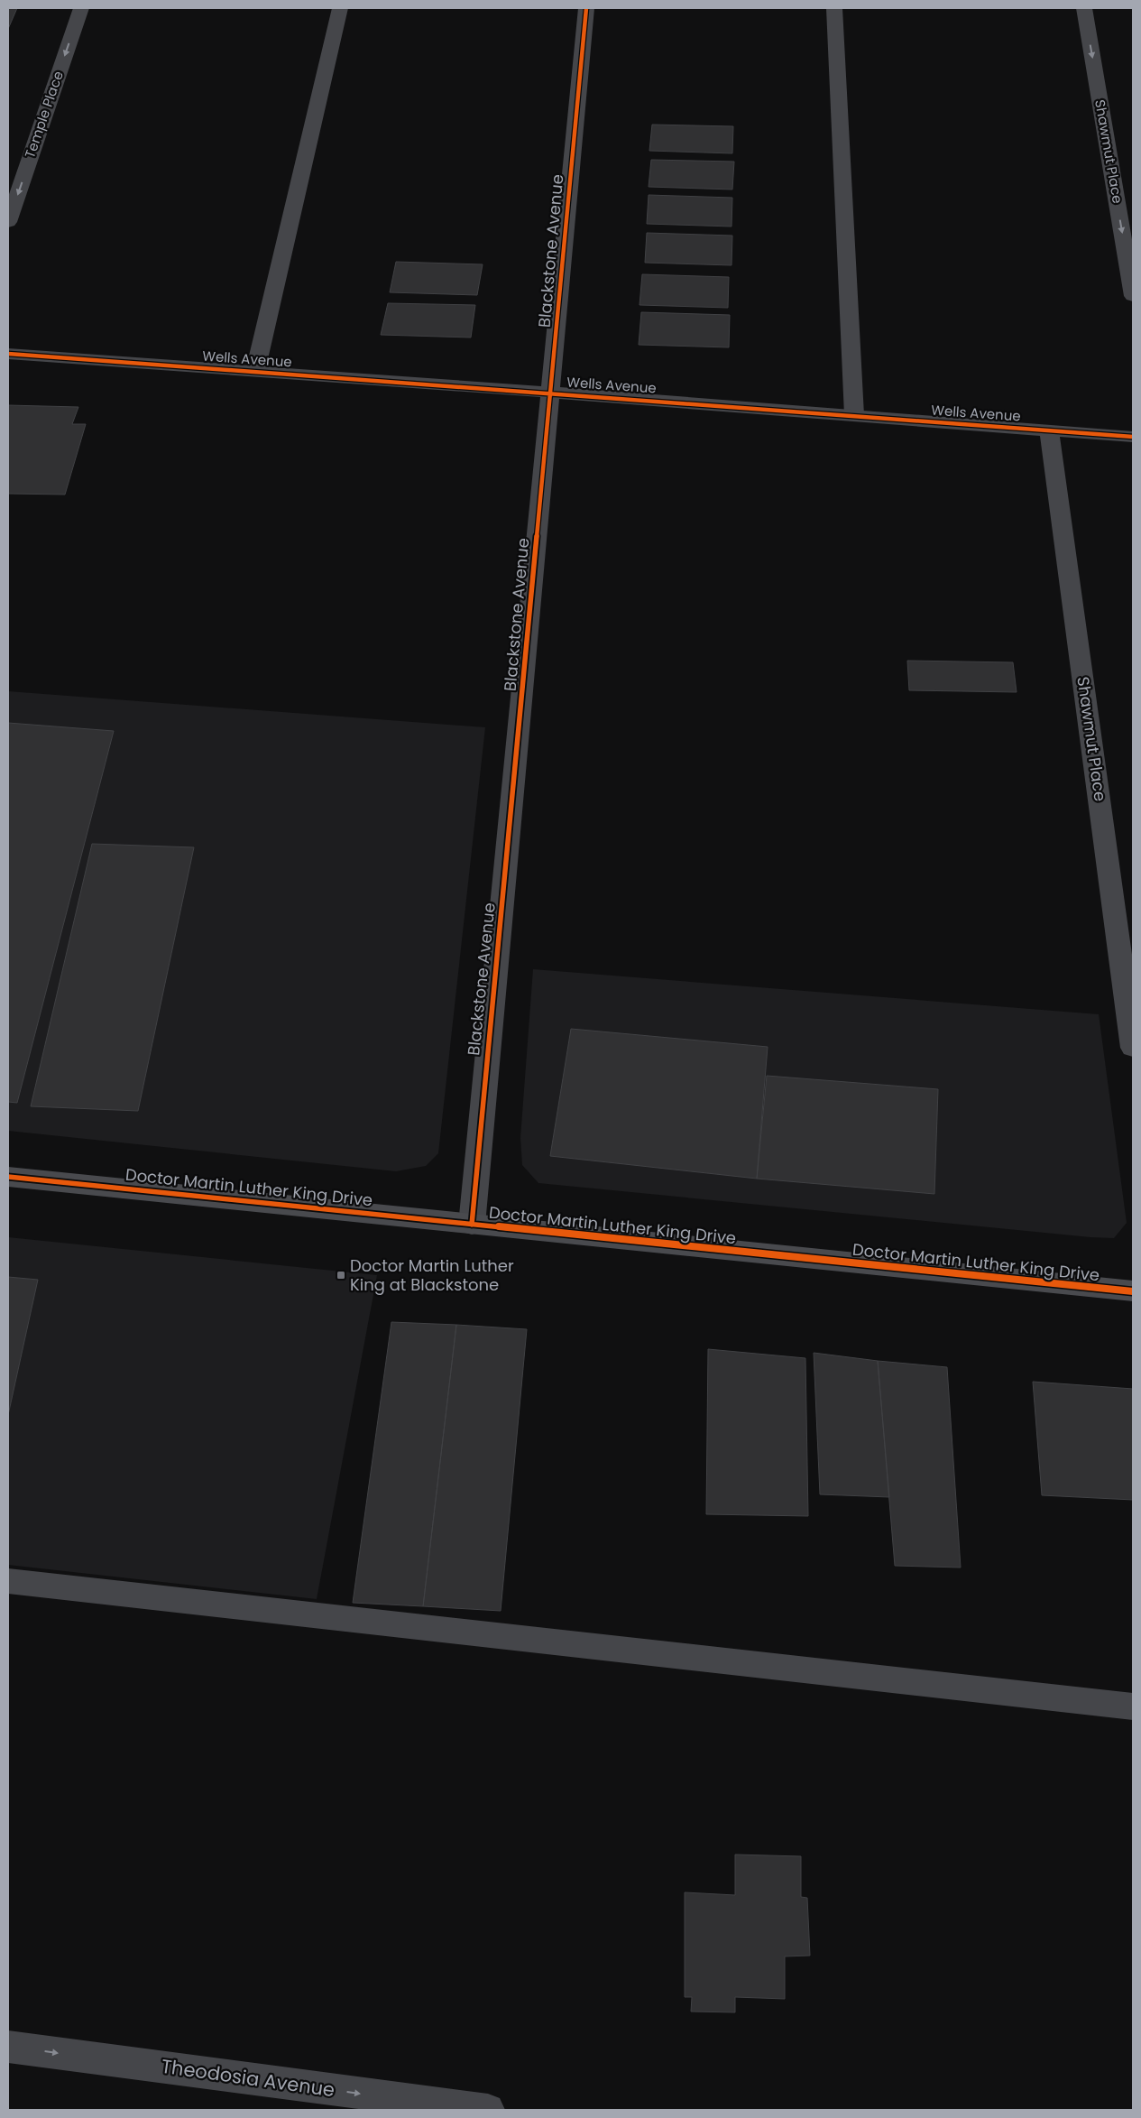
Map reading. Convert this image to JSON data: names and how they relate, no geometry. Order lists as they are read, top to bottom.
{
  "streets": {
    "main road": ["Doctor Martin Luther King Drive"],
    "street": [
      "Temple Place",
      "Shawmut Place",
      "Blackstone Avenue",
      "Wells Avenue",
      "Theodosia Avenue"
    ]
  },
  "crossings": [
    ["Shawmut Place", "Wells Avenue"],
    ["Blackstone Avenue", "Wells Avenue"],
    ["Blackstone Avenue", "Doctor Martin Luther King Drive"]
  ],
  "one_way": ["Temple Place", "Theodosia Avenue"],
  "places": {
    "transit": ["Doctor Martin Luther King at Blackstone"]
  }
}
